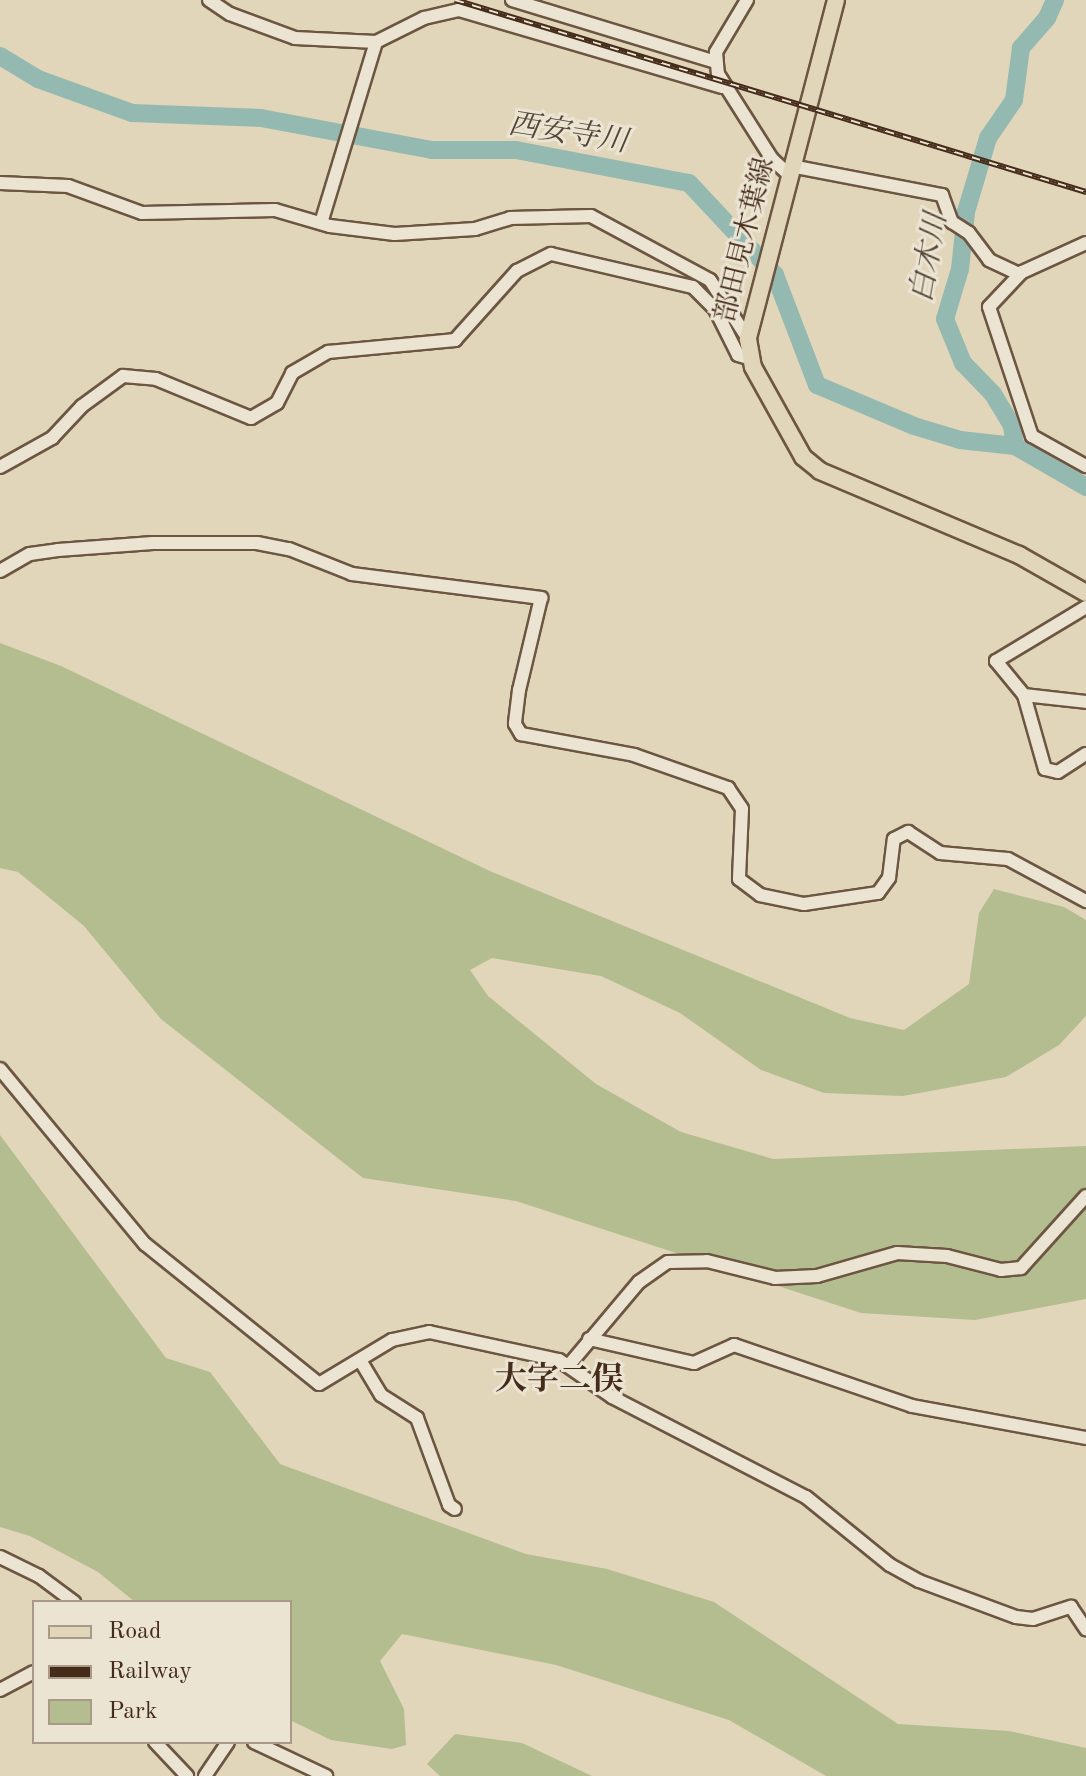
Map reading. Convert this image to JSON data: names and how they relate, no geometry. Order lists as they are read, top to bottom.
{
  "streets": {
    "main road": ["部田見木葉線"]
  },
  "districts": ["大字二俣"],
  "water": ["西安寺川", "白木川"],
  "legend": ["Road", "Railway", "Park"]
}
